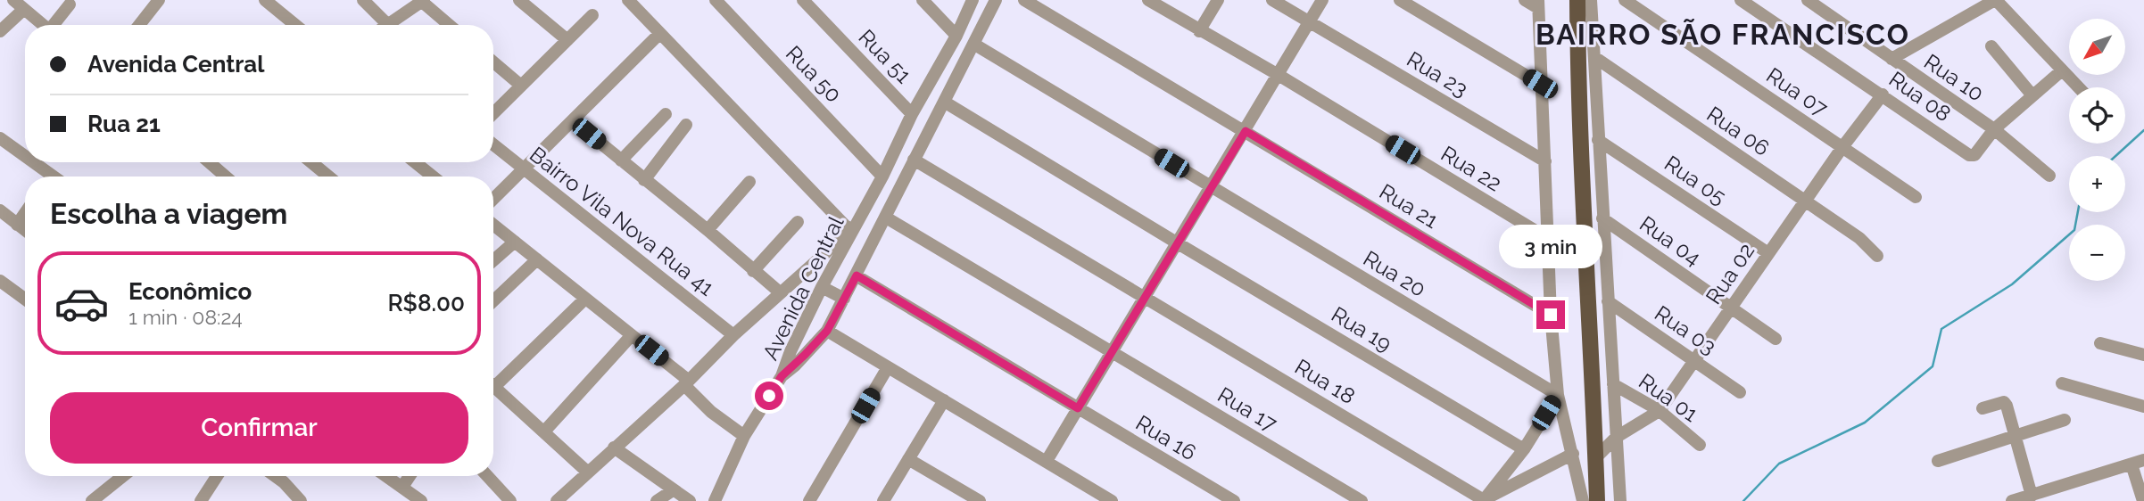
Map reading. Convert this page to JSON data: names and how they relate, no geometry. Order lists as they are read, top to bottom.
{
  "streets": {
    "street": [
      "Rua 51",
      "Rua 50",
      "Rua 23",
      "Rua 10",
      "Rua 07",
      "Rua 08",
      "Rua 06",
      "Rua 22",
      "Rua 05",
      "Rua 21",
      "Bairro Vila Nova Rua 41",
      "Rua 04",
      "Rua 20",
      "Rua 02",
      "Avenida Central",
      "Rua 19",
      "Rua 03",
      "Rua 18",
      "Rua 01",
      "Rua 17",
      "Rua 16"
    ]
  },
  "crossings": [
    ["Rua 51", "Avenida Central"],
    ["Rua 50", "Avenida Central"],
    ["Rua 10", "Rua 08"],
    ["Rua 07", "Rua 02"],
    ["Rua 08", "Rua 02"],
    ["Rua 06", "Rua 02"],
    ["Rua 05", "Rua 02"],
    ["Rua 04", "Rua 02"],
    ["Rua 20", "Avenida Central"],
    ["Rua 02", "Rua 03"],
    ["Rua 02", "Rua 01"],
    ["Avenida Central", "Rua 19"],
    ["Avenida Central", "Rua 18"],
    ["Avenida Central", "Rua 17"],
    ["Avenida Central", "Rua 16"]
  ],
  "districts": ["BAIRRO SÃO FRANCISCO"],
  "north": "bottom left",
  "page": {
    "map_buttons": ["+", "−"],
    "banner": ["Avenida Central", "Rua 21"],
    "heading": "Escolha a viagem",
    "bubble": "3 min",
    "list": [
      {
        "name": "Econômico",
        "note": "1 min · 08:24",
        "value": "R$8.00"
      }
    ],
    "buttons": "Confirmar"
  }
}
